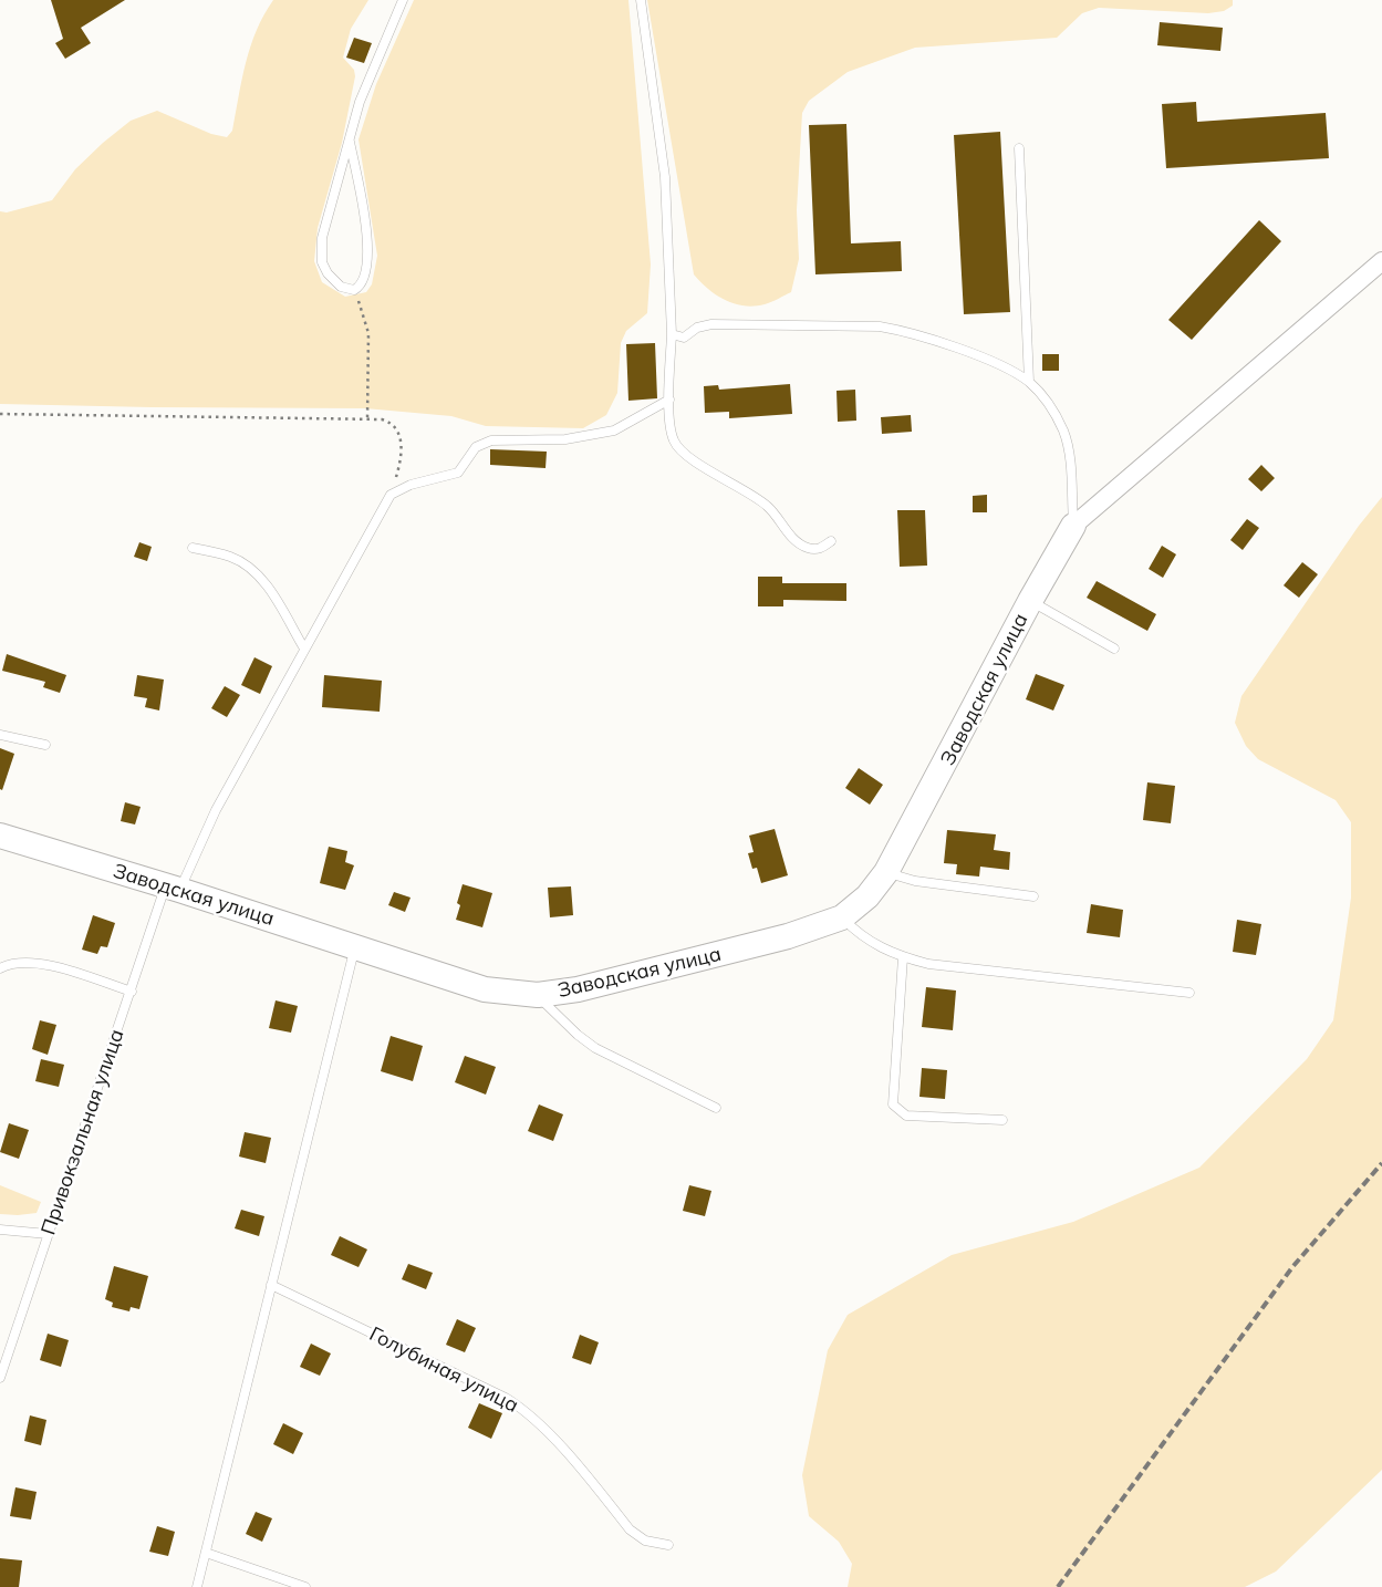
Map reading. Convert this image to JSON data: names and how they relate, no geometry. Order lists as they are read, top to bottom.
{
  "streets": {
    "street": ["Заводская улица"],
    "lane": ["Привокзальная улица", "Голубиная улица"]
  },
  "crossings": [
    ["Заводская улица", "Привокзальная улица"]
  ]
}
